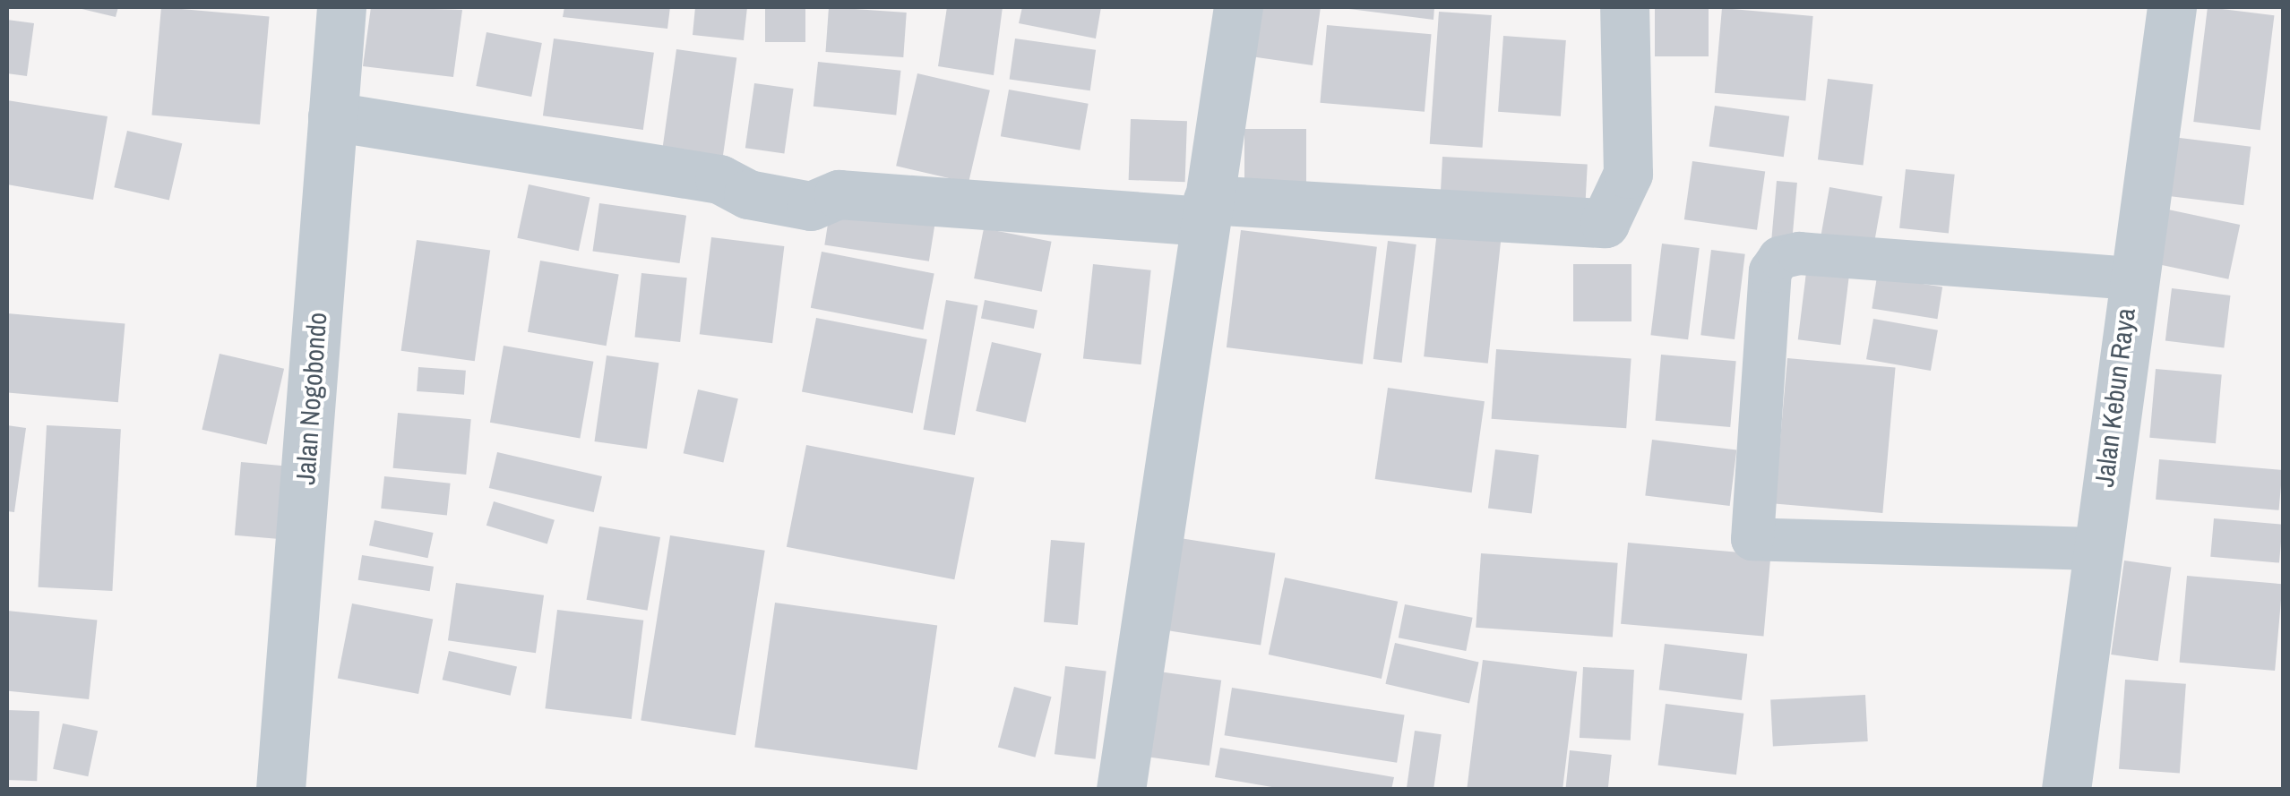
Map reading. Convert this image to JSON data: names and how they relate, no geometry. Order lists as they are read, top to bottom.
{
  "streets": {
    "street": ["Jalan Kebun Raya", "Jalan Nogobondo"]
  }
}
